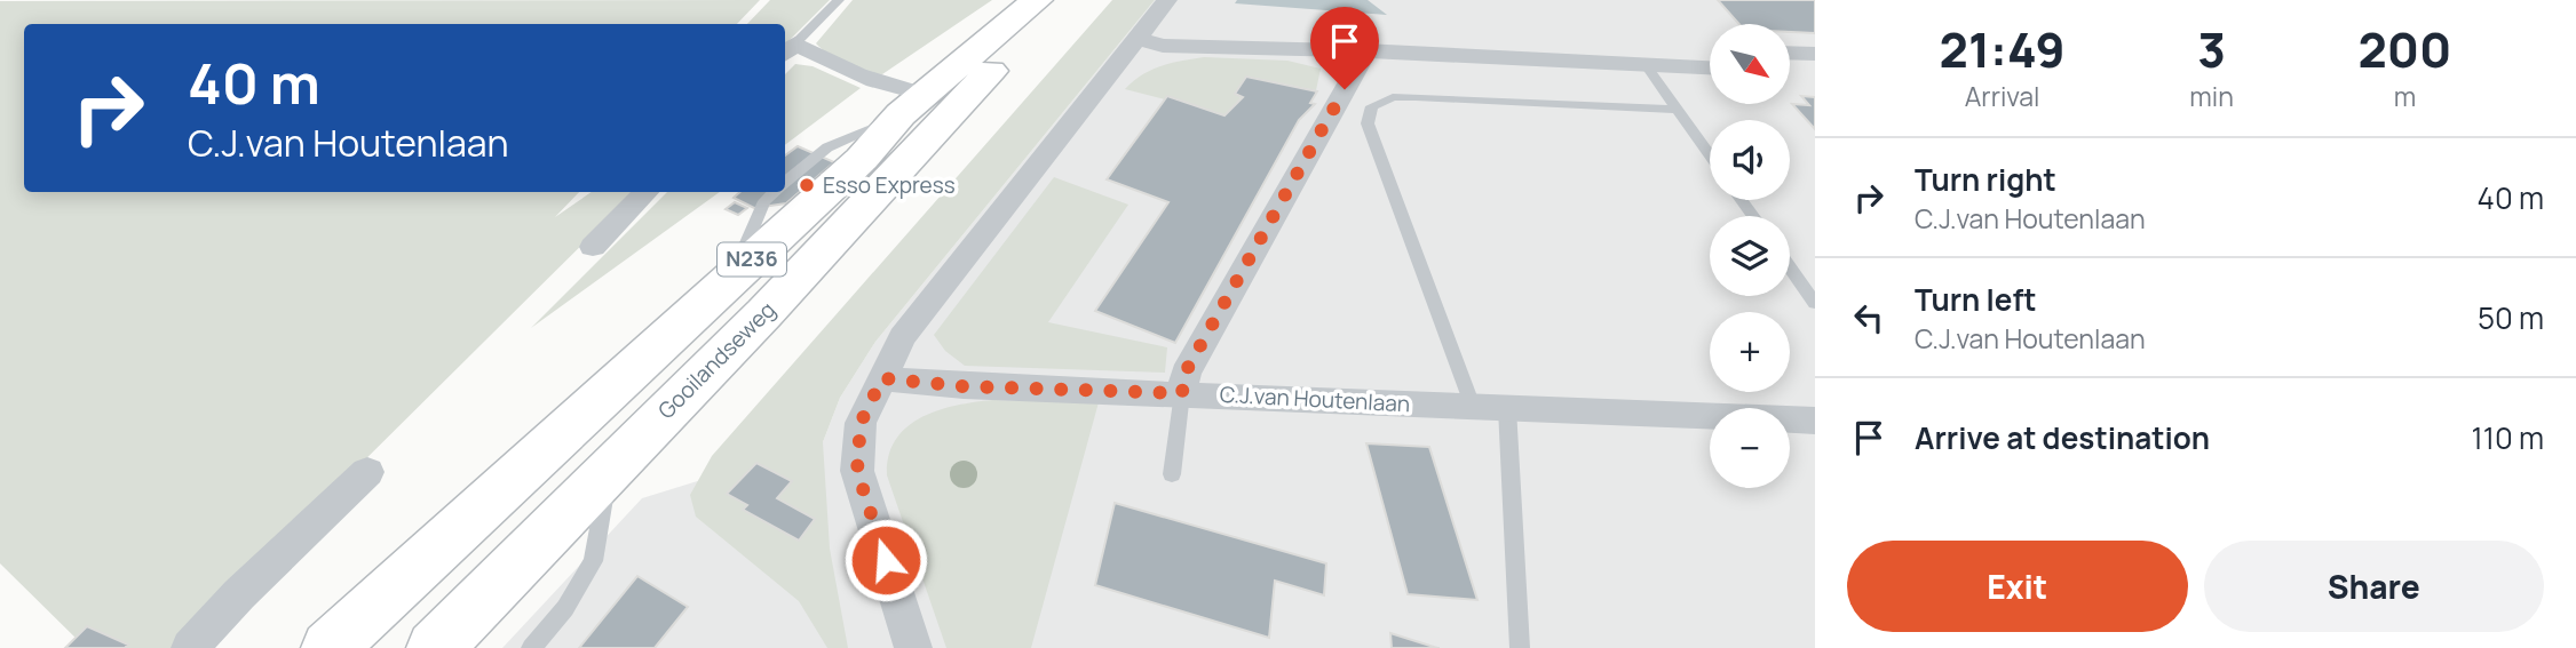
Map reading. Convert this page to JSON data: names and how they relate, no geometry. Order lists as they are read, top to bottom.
{
  "streets": {
    "main road": ["N236", "Gooilandseweg"],
    "street": ["C.J.van Houtenlaan"]
  },
  "places": ["Esso Express"],
  "north": "bottom right",
  "page": {
    "eta": [
      "21:49",
      "Arrival",
      "3",
      "min",
      "200",
      "m"
    ],
    "map_buttons": ["+", "−"],
    "turn": ["40 m", "C.J.van Houtenlaan"],
    "list": [
      {
        "name": "Turn right",
        "note": "C.J.van Houtenlaan",
        "value": "40 m"
      },
      {
        "name": "Turn left",
        "note": "C.J.van Houtenlaan",
        "value": "50 m"
      },
      {
        "name": "Arrive at destination",
        "value": "110 m"
      }
    ],
    "buttons": ["Exit", "Share"]
  }
}
